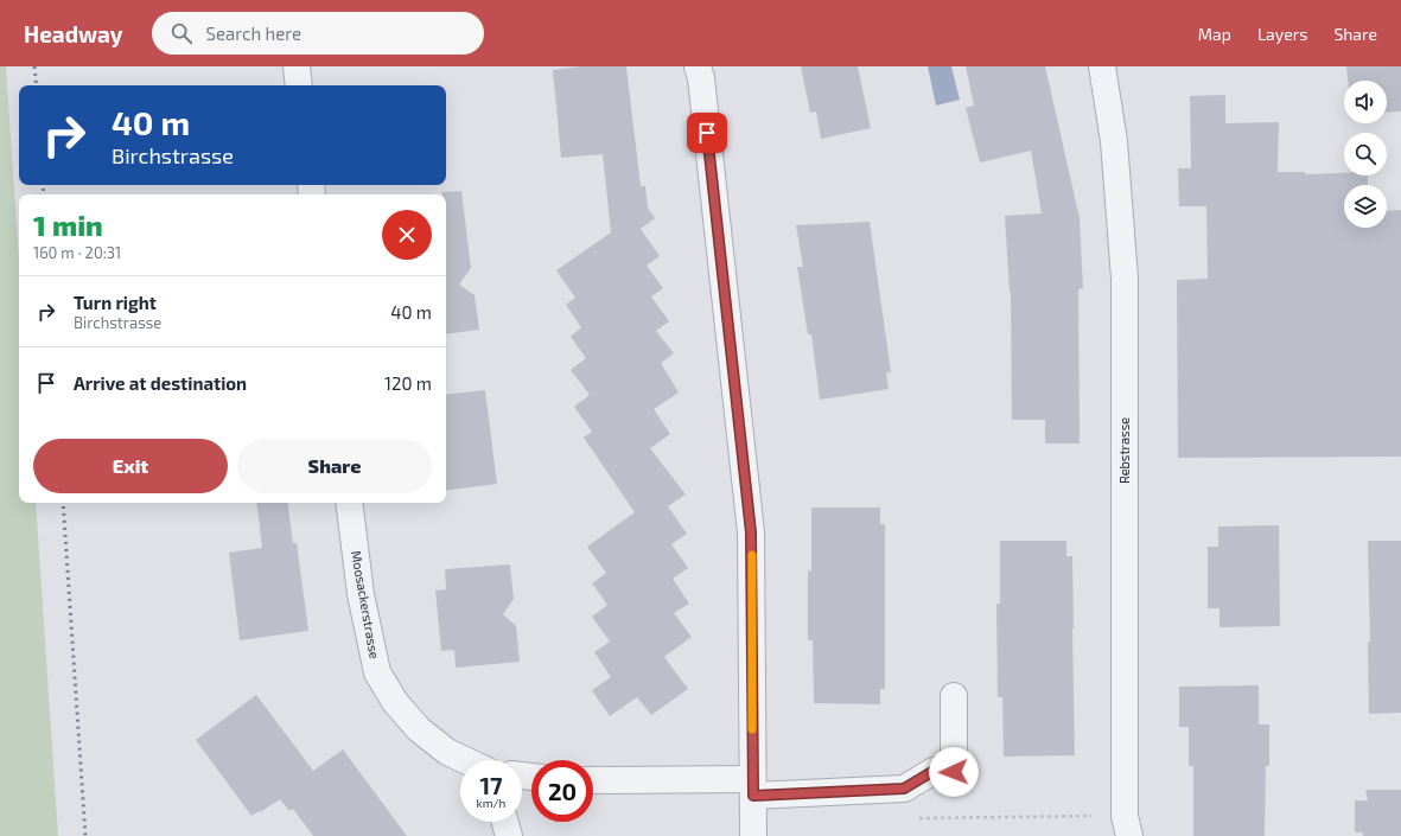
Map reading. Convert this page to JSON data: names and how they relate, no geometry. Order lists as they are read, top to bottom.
{
  "streets": {
    "street": ["Rebstrasse", "Moosackerstrasse"]
  },
  "page": {
    "header": "Headway",
    "search": "Search here",
    "nav": ["Map", "Layers", "Share"],
    "turn": ["40 m", "Birchstrasse"],
    "heading": ["1 min", "160 m · 20:31"],
    "list": [
      {
        "name": "Turn right",
        "note": "Birchstrasse",
        "value": "40 m"
      },
      {
        "name": "Arrive at destination",
        "value": "120 m"
      }
    ],
    "buttons": ["Exit", "Share"],
    "speed": "17 km/h",
    "limit": "20"
  }
}
